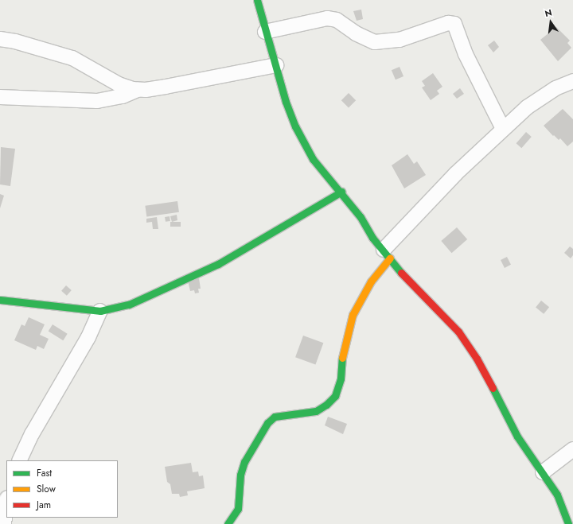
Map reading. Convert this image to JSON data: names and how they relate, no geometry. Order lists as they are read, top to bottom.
{
  "legend": ["Fast", "Slow", "Jam"],
  "north": "top"
}
